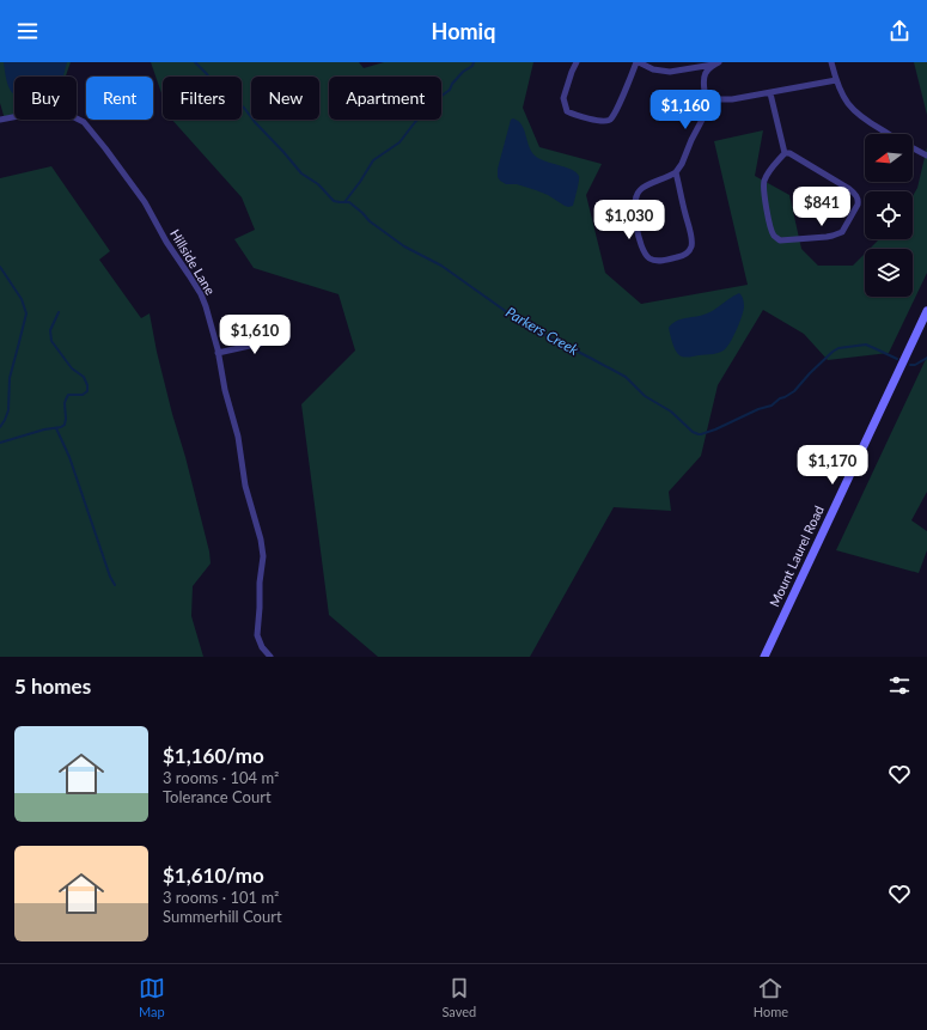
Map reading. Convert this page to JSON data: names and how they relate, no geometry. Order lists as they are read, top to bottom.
{
  "streets": {
    "main road": ["Mount Laurel Road"],
    "street": ["Hillside Lane"]
  },
  "water": ["Parkers Creek"],
  "north": "left",
  "page": {
    "header": "Homiq",
    "chip": [
      "Buy",
      "Rent",
      "Filters",
      "New",
      "Apartment"
    ],
    "price": [
      "$1,160",
      "$841",
      "$1,030",
      "$1,610",
      "$1,170"
    ],
    "heading": "5 homes",
    "list": [
      {
        "name": "$1,160/mo",
        "note": "3 rooms · 104 m² · Tolerance Court"
      },
      {
        "name": "$1,610/mo",
        "note": "3 rooms · 101 m² · Summerhill Court"
      }
    ],
    "tabs": ["Map", "Saved", "Home"]
  }
}
